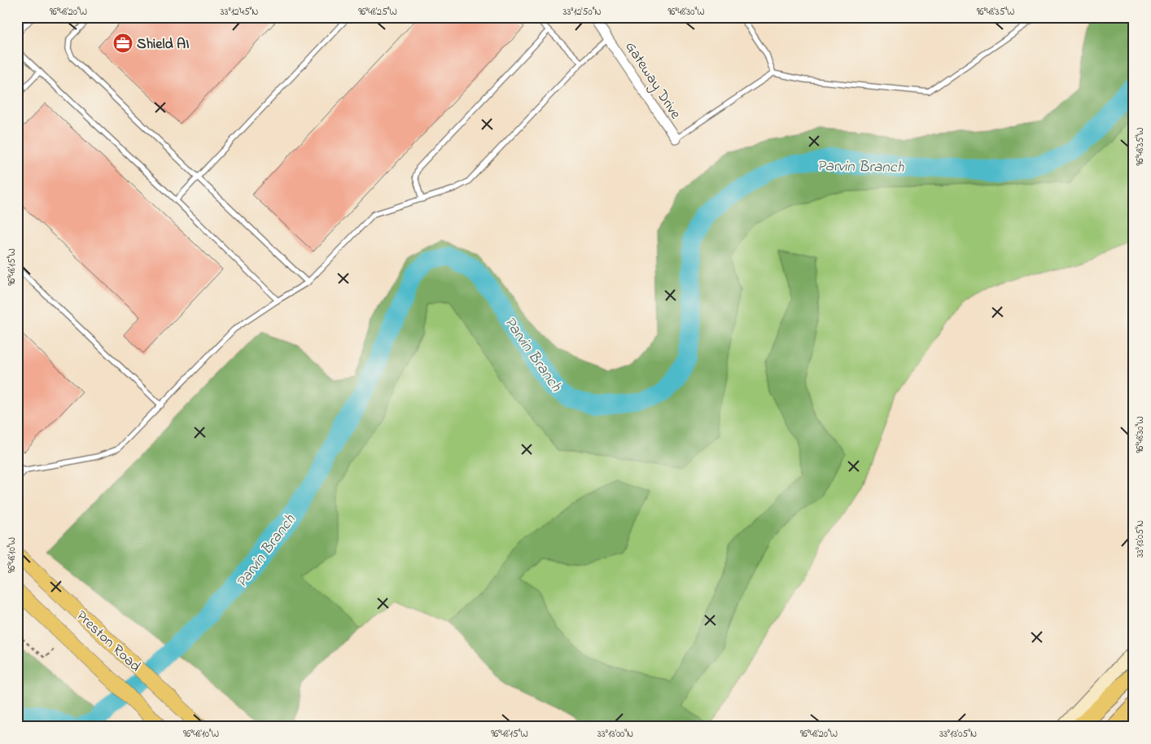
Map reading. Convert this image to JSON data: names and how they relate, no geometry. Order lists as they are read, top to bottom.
{
  "streets": {
    "main road": ["Preston Road"],
    "street": ["Gateway Drive"]
  },
  "water": ["Parvin Branch"],
  "places": {
    "office": ["Shield AI"]
  },
  "coordinates": [
    "96°48'20\"W",
    "33°12'45\"N",
    "96°48'25\"W",
    "33°12'50\"N",
    "96°48'30\"W",
    "96°48'35\"W",
    "96°48'15\"W",
    "33°13'05\"N",
    "96°48'10\"W",
    "33°13'00\"N"
  ]
}
